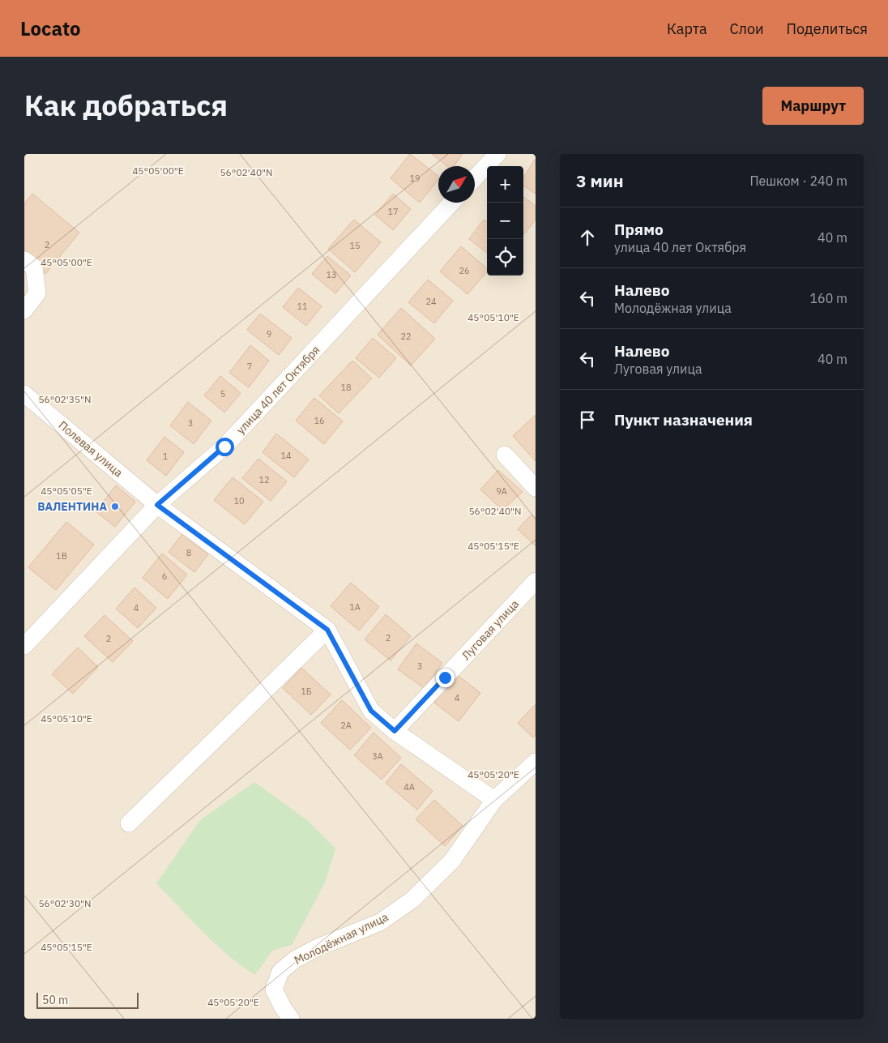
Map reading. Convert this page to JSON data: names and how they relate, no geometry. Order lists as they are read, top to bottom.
{
  "streets": {
    "street": [
      "улица 40 лет Октября",
      "Полевая улица",
      "Луговая улица",
      "Молодёжная улица"
    ]
  },
  "crossings": [
    ["улица 40 лет Октября", "Полевая улица"]
  ],
  "places": ["ВАЛЕНТИНА"],
  "house_numbers": [
    "19",
    "17",
    "2",
    "15",
    "26",
    "13",
    "24",
    "11",
    "9",
    "22",
    "7",
    "18",
    "5",
    "16",
    "3",
    "14",
    "1",
    "12",
    "9А",
    "10",
    "8",
    "1В",
    "6",
    "1А",
    "4",
    "2",
    "2",
    "3",
    "1Б",
    "4",
    "2А",
    "3А",
    "4А"
  ],
  "scale_bar": "50 m",
  "north": "top right",
  "page": {
    "header": "Locato",
    "nav": ["Карта", "Слои", "Поделиться"],
    "title": "Как добраться",
    "buttons": "Маршрут",
    "heading": ["3 мин", "Пешком · 240 m"],
    "map_buttons": ["+", "−"],
    "list": [
      ["Прямо", "улица 40 лет Октября", "40 m"],
      ["Налево", "Молодёжная улица", "160 m"],
      ["Налево", "Луговая улица", "40 m"],
      "Пункт назначения"
    ],
    "scale": "50 m"
  },
  "coordinates": [
    "45°05'00\"E",
    "56°02'40\"N",
    "45°05'10\"E",
    "56°02'35\"N",
    "45°05'05\"E",
    "45°05'15\"E",
    "45°05'20\"E",
    "56°02'30\"N"
  ]
}
